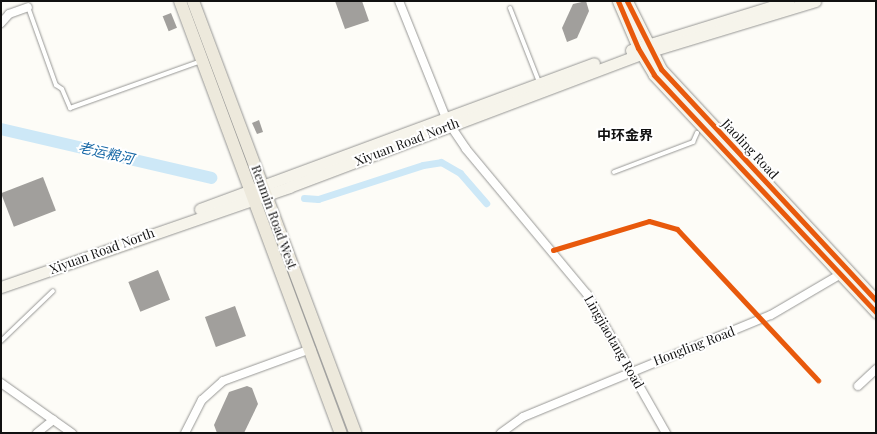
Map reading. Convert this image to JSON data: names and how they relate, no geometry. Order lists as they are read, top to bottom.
{
  "streets": {
    "main road": ["Xiyuan Road North", "Jiaoling Road", "Renmin Road West"],
    "street": ["Lingjiaotang Road", "Hongling Road"]
  },
  "crossings": [
    ["Xiyuan Road North", "Jiaoling Road"],
    ["Xiyuan Road North", "Renmin Road West"],
    ["Xiyuan Road North", "Lingjiaotang Road"],
    ["Jiaoling Road", "Hongling Road"],
    ["Lingjiaotang Road", "Hongling Road"]
  ],
  "districts": ["中环金界"],
  "water": ["老运粮河"]
}
